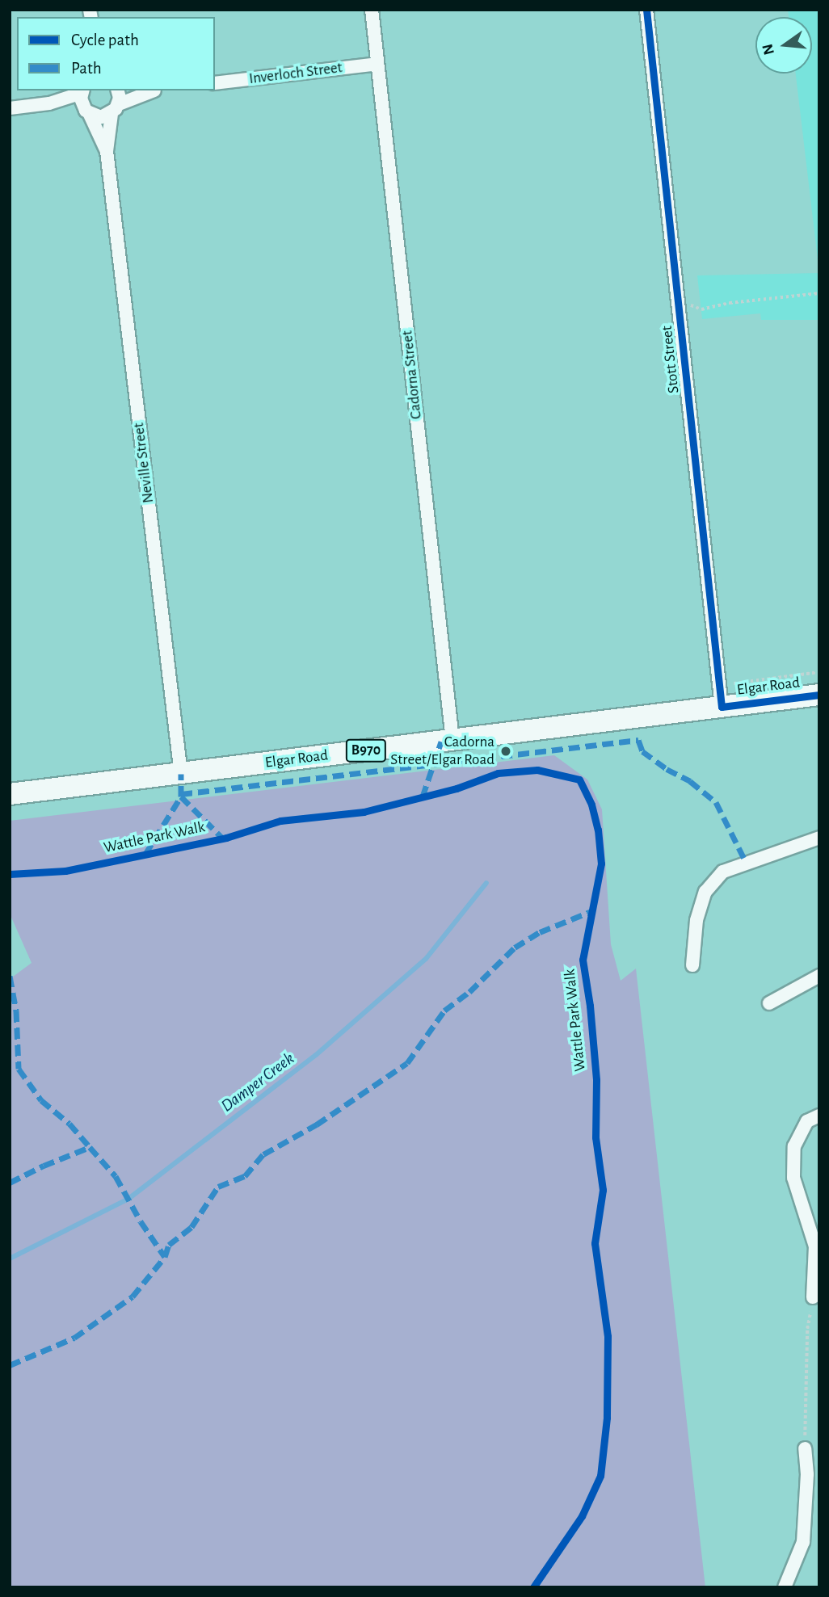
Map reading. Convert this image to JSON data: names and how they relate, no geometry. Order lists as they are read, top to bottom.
{
  "streets": {
    "main road": ["Elgar Road", "B970"],
    "street": [
      "Inverloch Street",
      "Stott Street",
      "Cadorna Street",
      "Neville Street"
    ],
    "cycle path": ["Wattle Park Walk"]
  },
  "crossings": [
    ["Inverloch Street", "Cadorna Street"],
    ["Stott Street", "Elgar Road"],
    ["Cadorna Street", "Elgar Road"],
    ["Neville Street", "Elgar Road"]
  ],
  "water": ["Damper Creek"],
  "places": ["Cadorna Street/Elgar Road"],
  "legend": ["Cycle path", "Path"],
  "north": "left"
}
